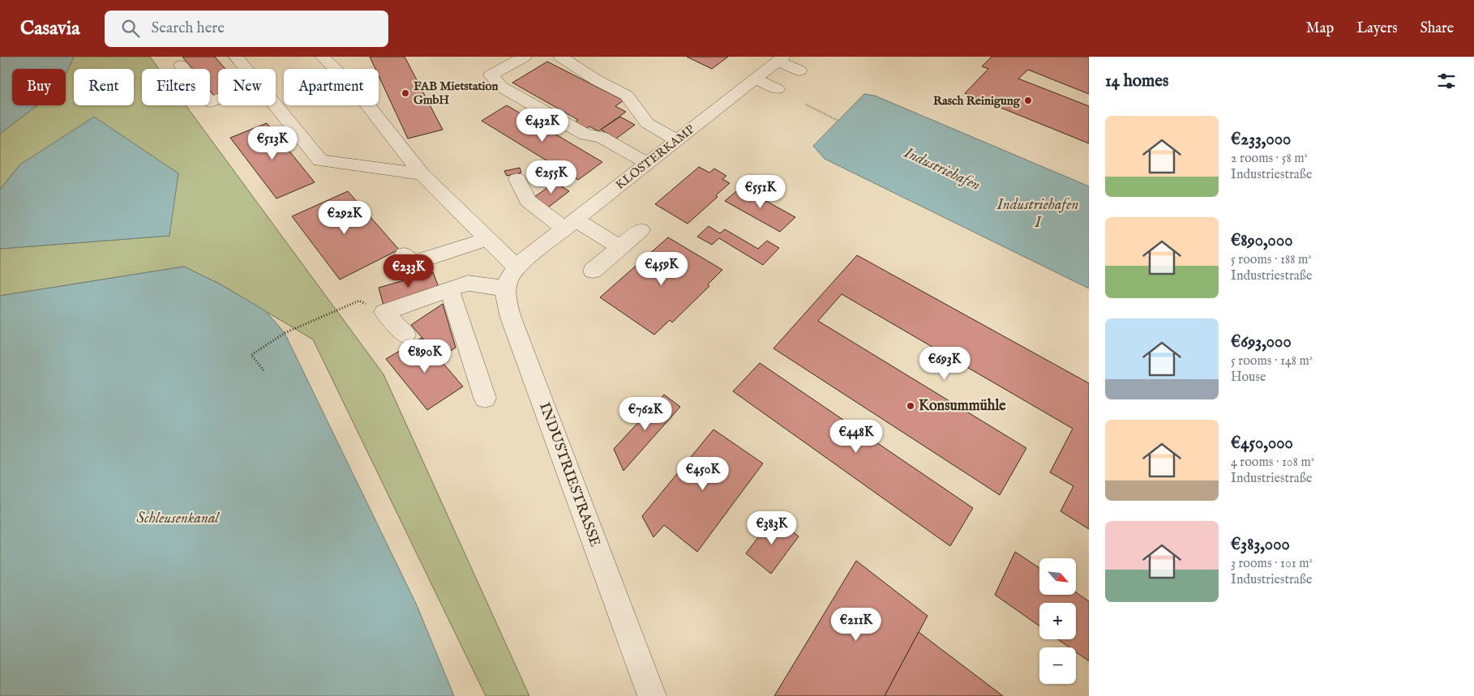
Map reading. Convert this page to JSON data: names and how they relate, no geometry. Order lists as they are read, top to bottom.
{
  "streets": {
    "street": ["KLOSTERKAMP", "INDUSTRIESTRASSE"]
  },
  "water": ["Industriehafen", "Industriehafen I", "Schleusenkanal"],
  "places": ["FAB Mietstation GmbH", "Rasch Reinigung", "Konsummühle"],
  "north": "bottom right",
  "page": {
    "header": "Casavia",
    "search": "Search here",
    "nav": ["Map", "Layers", "Share"],
    "heading": "14 homes",
    "chip": [
      "Buy",
      "Rent",
      "Filters",
      "New",
      "Apartment"
    ],
    "list": [
      {
        "name": "€233,000",
        "note": "2 rooms · 58 m² · Industriestraße"
      },
      {
        "name": "€890,000",
        "note": "5 rooms · 188 m² · Industriestraße"
      },
      {
        "name": "€693,000",
        "note": "5 rooms · 148 m² · House"
      },
      {
        "name": "€450,000",
        "note": "4 rooms · 108 m² · Industriestraße"
      },
      {
        "name": "€383,000",
        "note": "3 rooms · 101 m² · Industriestraße"
      }
    ],
    "price": [
      "€432K",
      "€513K",
      "€255K",
      "€551K",
      "€292K",
      "€459K",
      "€233K",
      "€890K",
      "€693K",
      "€762K",
      "€448K",
      "€450K",
      "€383K",
      "€211K"
    ],
    "map_buttons": ["+", "−"]
  }
}
